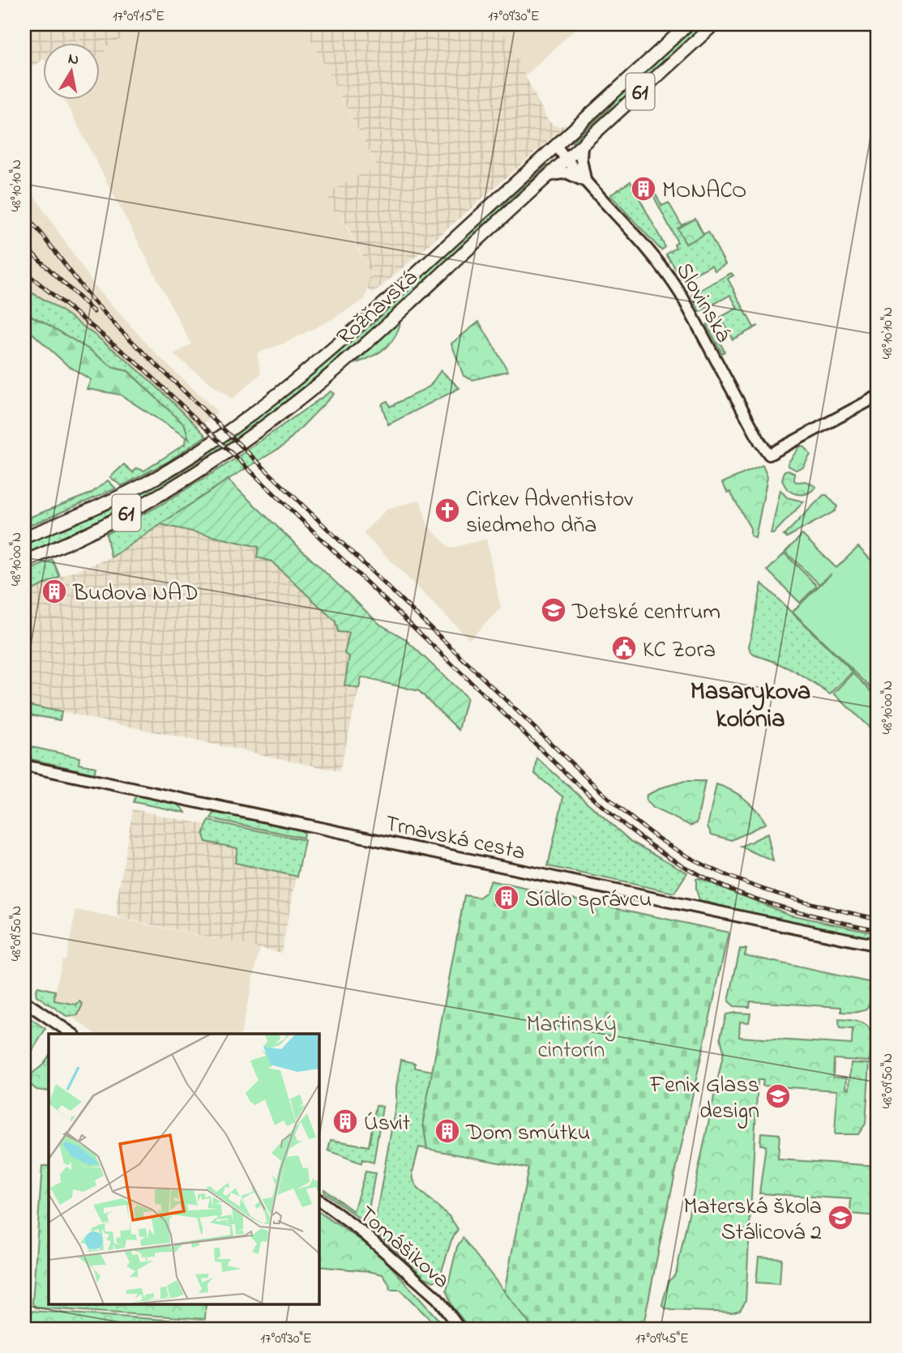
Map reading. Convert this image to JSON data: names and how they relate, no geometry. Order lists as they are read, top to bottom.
{
  "streets": {
    "main road": [
      "61",
      "Slovinská",
      "Rožňavská",
      "Trnavská cesta",
      "Tomášikova"
    ]
  },
  "crossings": [
    ["Slovinská", "Rožňavská"]
  ],
  "districts": ["Masarykova kolónia"],
  "parks": ["Martinský cintorín"],
  "places": {
    "building": [
      "MONACO",
      "Budova NAD",
      "Sídlo správcu",
      "Úsvit",
      "Dom smútku"
    ],
    "church": ["Cirkev Adventistov siedmeho dňa"],
    "school or university": ["Detské centrum", "Fenix Glass design", "Materská škola Stálicová 2"],
    "public building": ["KC Zora"]
  },
  "north": "top",
  "coordinates": [
    "17°09'15\"E",
    "17°09'30\"E",
    "48°10'10\"N",
    "48°10'00\"N",
    "48°09'50\"N",
    "17°09'45\"E"
  ]
}
